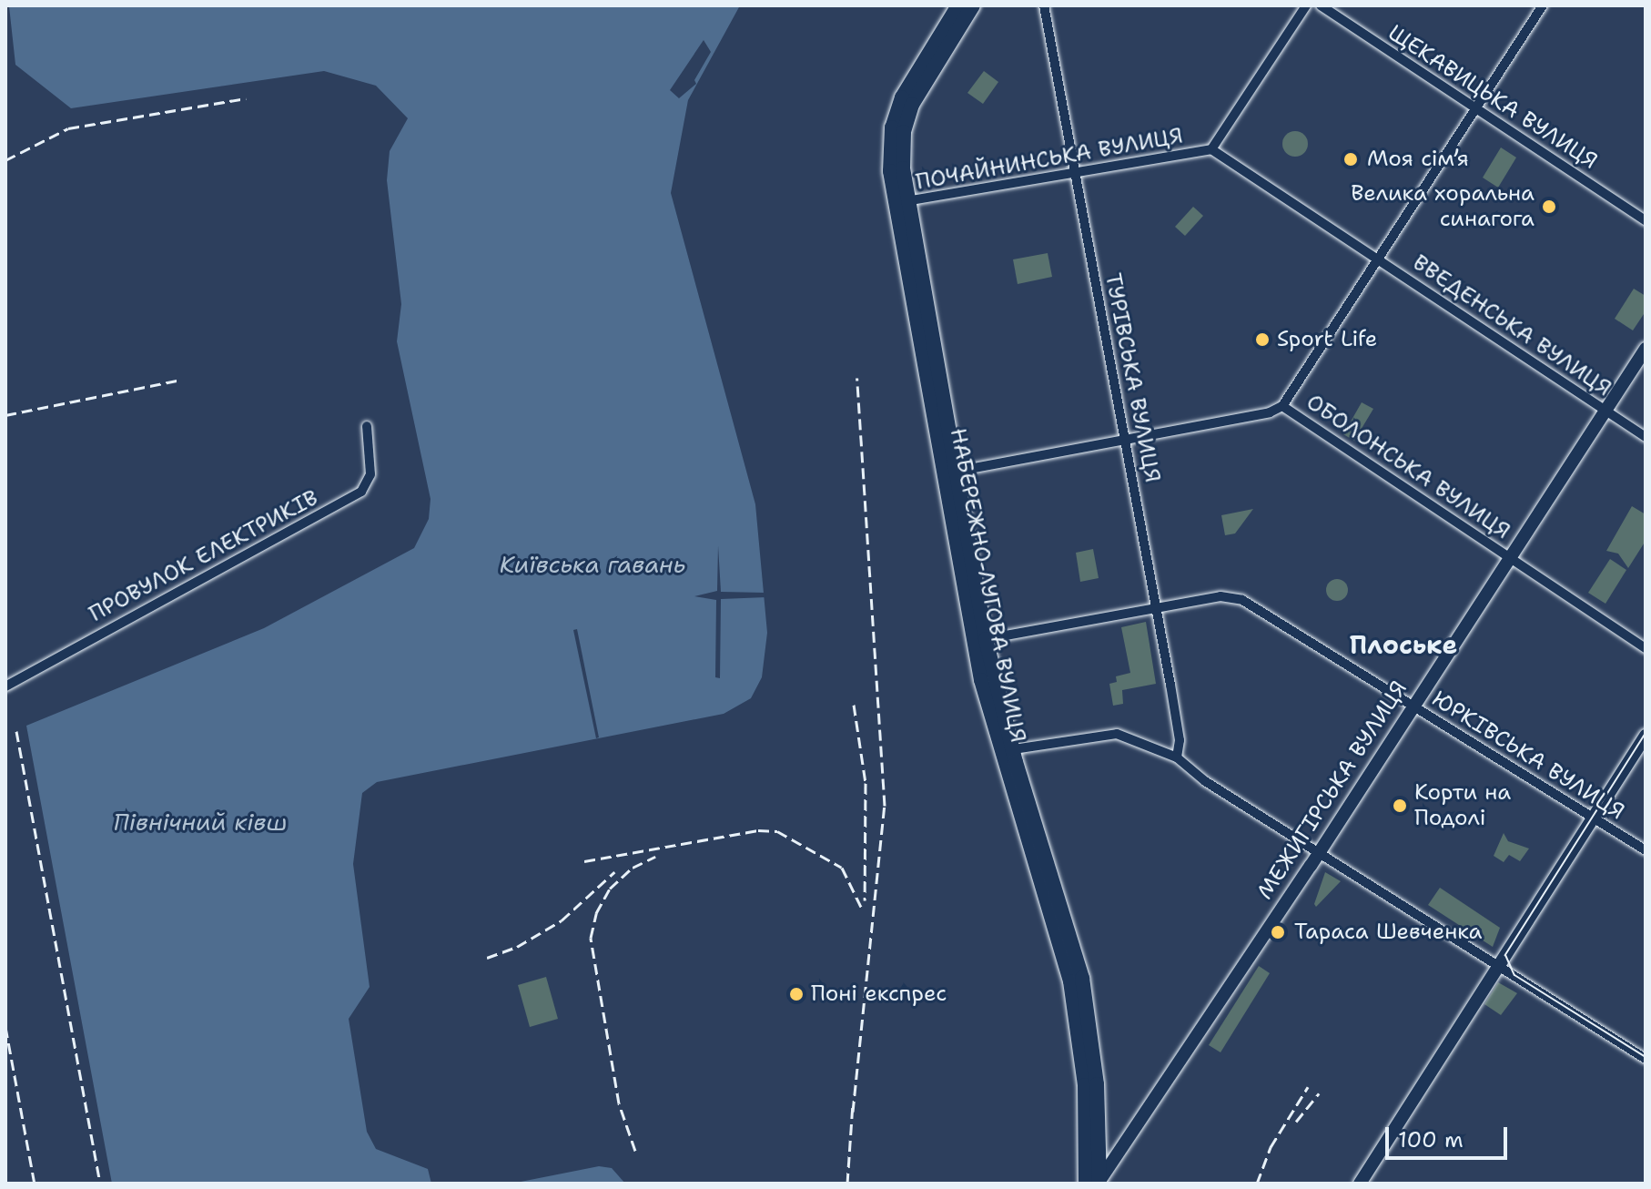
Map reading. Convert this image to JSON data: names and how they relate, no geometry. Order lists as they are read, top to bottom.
{
  "streets": {
    "main road": ["НАБЕРЕЖНО-ЛУГОВА ВУЛИЦЯ"],
    "street": [
      "ЩЕКАВИЦЬКА ВУЛИЦЯ",
      "ПОЧАЙНИНСЬКА ВУЛИЦЯ",
      "ВВЕДЕНСЬКА ВУЛИЦЯ",
      "ТУРІВСЬКА ВУЛИЦЯ",
      "ОБОЛОНСЬКА ВУЛИЦЯ",
      "ПРОВУЛОК ЕЛЕКТРИКІВ",
      "ЮРКІВСЬКА ВУЛИЦЯ",
      "МЕЖИГІРСЬКА ВУЛИЦЯ"
    ]
  },
  "crossings": [
    ["ПОЧАЙНИНСЬКА ВУЛИЦЯ", "ВВЕДЕНСЬКА ВУЛИЦЯ"],
    ["ПОЧАЙНИНСЬКА ВУЛИЦЯ", "ТУРІВСЬКА ВУЛИЦЯ"],
    ["ПОЧАЙНИНСЬКА ВУЛИЦЯ", "НАБЕРЕЖНО-ЛУГОВА ВУЛИЦЯ"],
    ["ВВЕДЕНСЬКА ВУЛИЦЯ", "МЕЖИГІРСЬКА ВУЛИЦЯ"],
    ["ТУРІВСЬКА ВУЛИЦЯ", "ОБОЛОНСЬКА ВУЛИЦЯ"],
    ["ТУРІВСЬКА ВУЛИЦЯ", "ЮРКІВСЬКА ВУЛИЦЯ"],
    ["ОБОЛОНСЬКА ВУЛИЦЯ", "НАБЕРЕЖНО-ЛУГОВА ВУЛИЦЯ"],
    ["ОБОЛОНСЬКА ВУЛИЦЯ", "МЕЖИГІРСЬКА ВУЛИЦЯ"],
    ["НАБЕРЕЖНО-ЛУГОВА ВУЛИЦЯ", "ЮРКІВСЬКА ВУЛИЦЯ"],
    ["НАБЕРЕЖНО-ЛУГОВА ВУЛИЦЯ", "МЕЖИГІРСЬКА ВУЛИЦЯ"],
    ["ЮРКІВСЬКА ВУЛИЦЯ", "МЕЖИГІРСЬКА ВУЛИЦЯ"]
  ],
  "districts": ["Плоське"],
  "water": ["Київська гавань", "Північний ківш"],
  "places": [
    "Моя сім’я",
    "Велика хоральна синагога",
    "Sport Life",
    "Корти на Подолі",
    "Тараса Шевченка",
    "Поні експрес"
  ],
  "scale_bar": "100 m"
}
